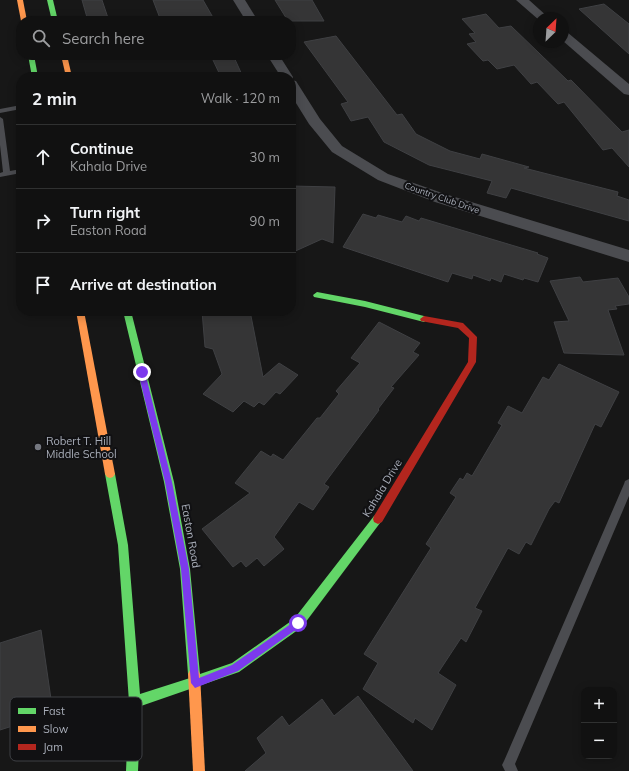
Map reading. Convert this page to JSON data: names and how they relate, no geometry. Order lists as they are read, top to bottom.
{
  "streets": {
    "main road": ["Kahala Drive", "Easton Road"],
    "street": ["Country Club Drive"]
  },
  "crossings": [
    ["Kahala Drive", "Easton Road"]
  ],
  "places": ["Robert T. Hill Middle School"],
  "legend": ["Fast", "Slow", "Jam"],
  "north": "top right",
  "page": {
    "search": "Search here",
    "heading": ["2 min", "Walk · 120 m"],
    "list": [
      ["Continue", "Kahala Drive", "30 m"],
      ["Turn right", "Easton Road", "90 m"],
      "Arrive at destination"
    ],
    "map_buttons": ["+", "−"]
  }
}
